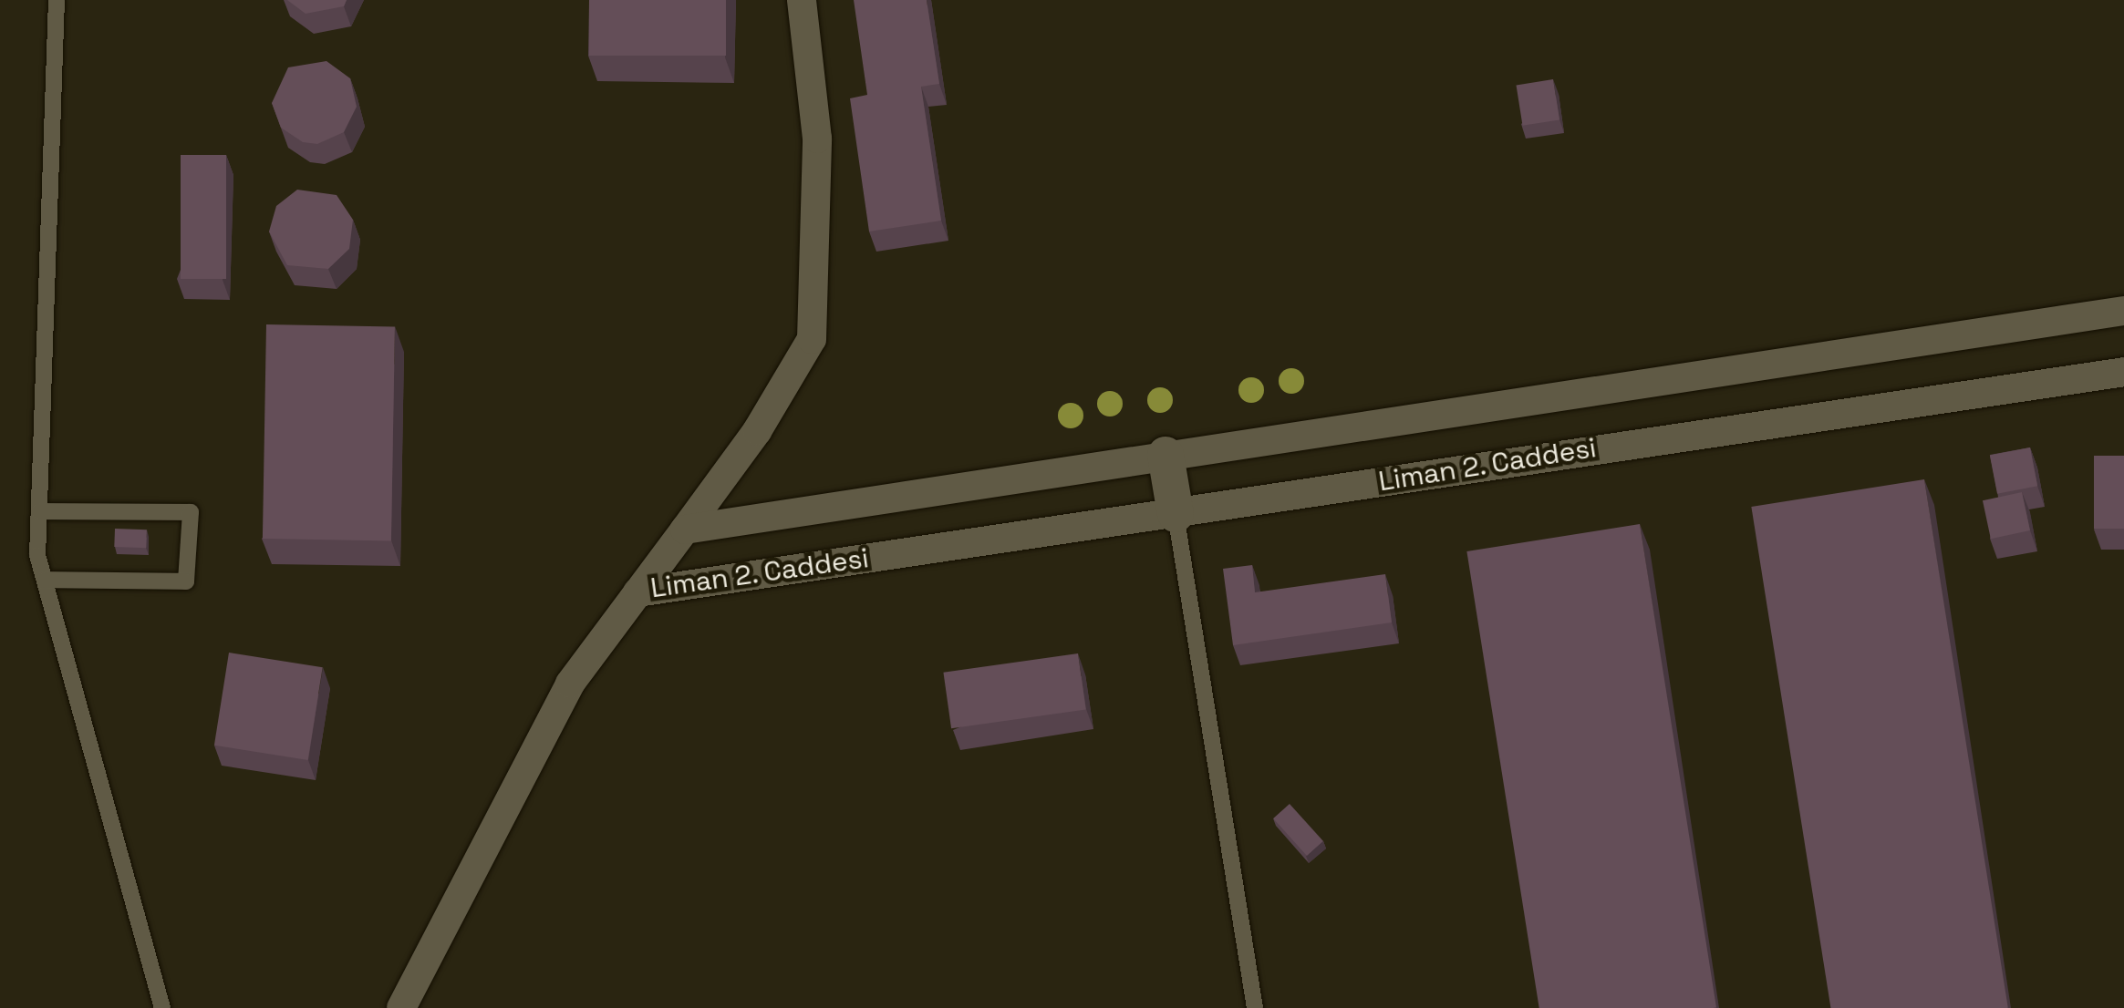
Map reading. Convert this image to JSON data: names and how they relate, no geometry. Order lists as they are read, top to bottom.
{
  "streets": {
    "street": ["Liman 2. Caddesi"]
  }
}
